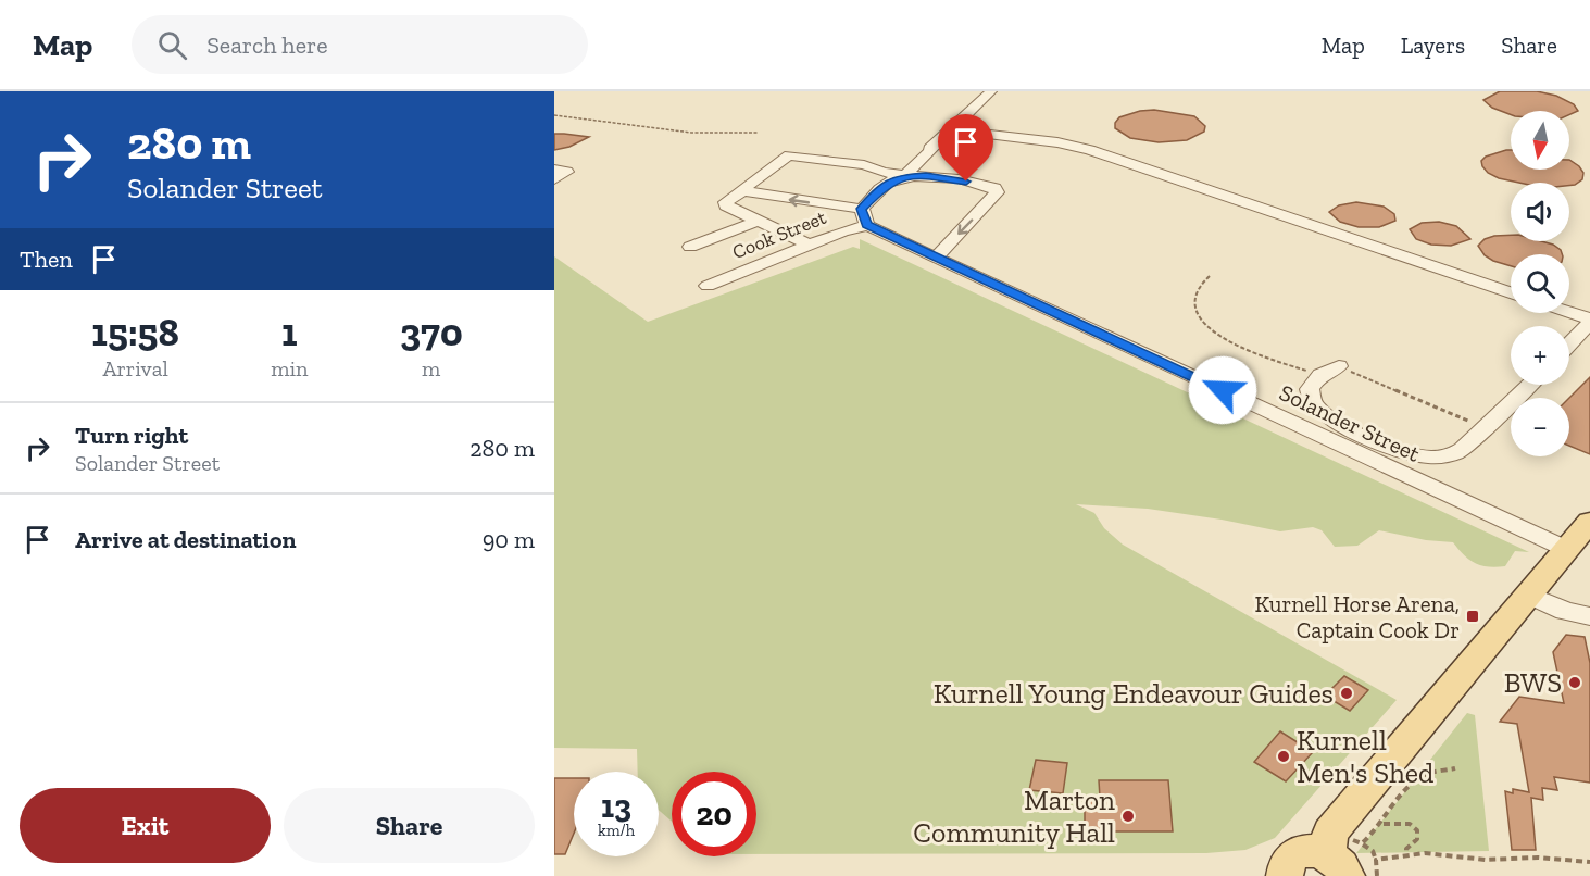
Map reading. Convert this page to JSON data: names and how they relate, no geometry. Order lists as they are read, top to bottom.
{
  "streets": {
    "street": ["Cook Street", "Solander Street"]
  },
  "crossings": [
    ["Cook Street", "Solander Street"]
  ],
  "places": {
    "transit": ["Kurnell Horse Arena, Captain Cook Dr"],
    "other": [
      "BWS",
      "Kurnell Young Endeavour Guides",
      "Kurnell Men's Shed",
      "Marton Community Hall"
    ]
  },
  "north": "bottom",
  "page": {
    "header": "Map",
    "search": "Search here",
    "nav": ["Map", "Layers", "Share"],
    "turn": ["280 m", "Solander Street"],
    "map_buttons": ["+", "−"],
    "then": "Then",
    "eta": [
      "15:58",
      "Arrival",
      "1",
      "min",
      "370",
      "m"
    ],
    "list": [
      {
        "name": "Turn right",
        "note": "Solander Street",
        "value": "280 m"
      },
      {
        "name": "Arrive at destination",
        "value": "90 m"
      }
    ],
    "speed": "13 km/h",
    "limit": "20",
    "buttons": ["Exit", "Share"]
  }
}
